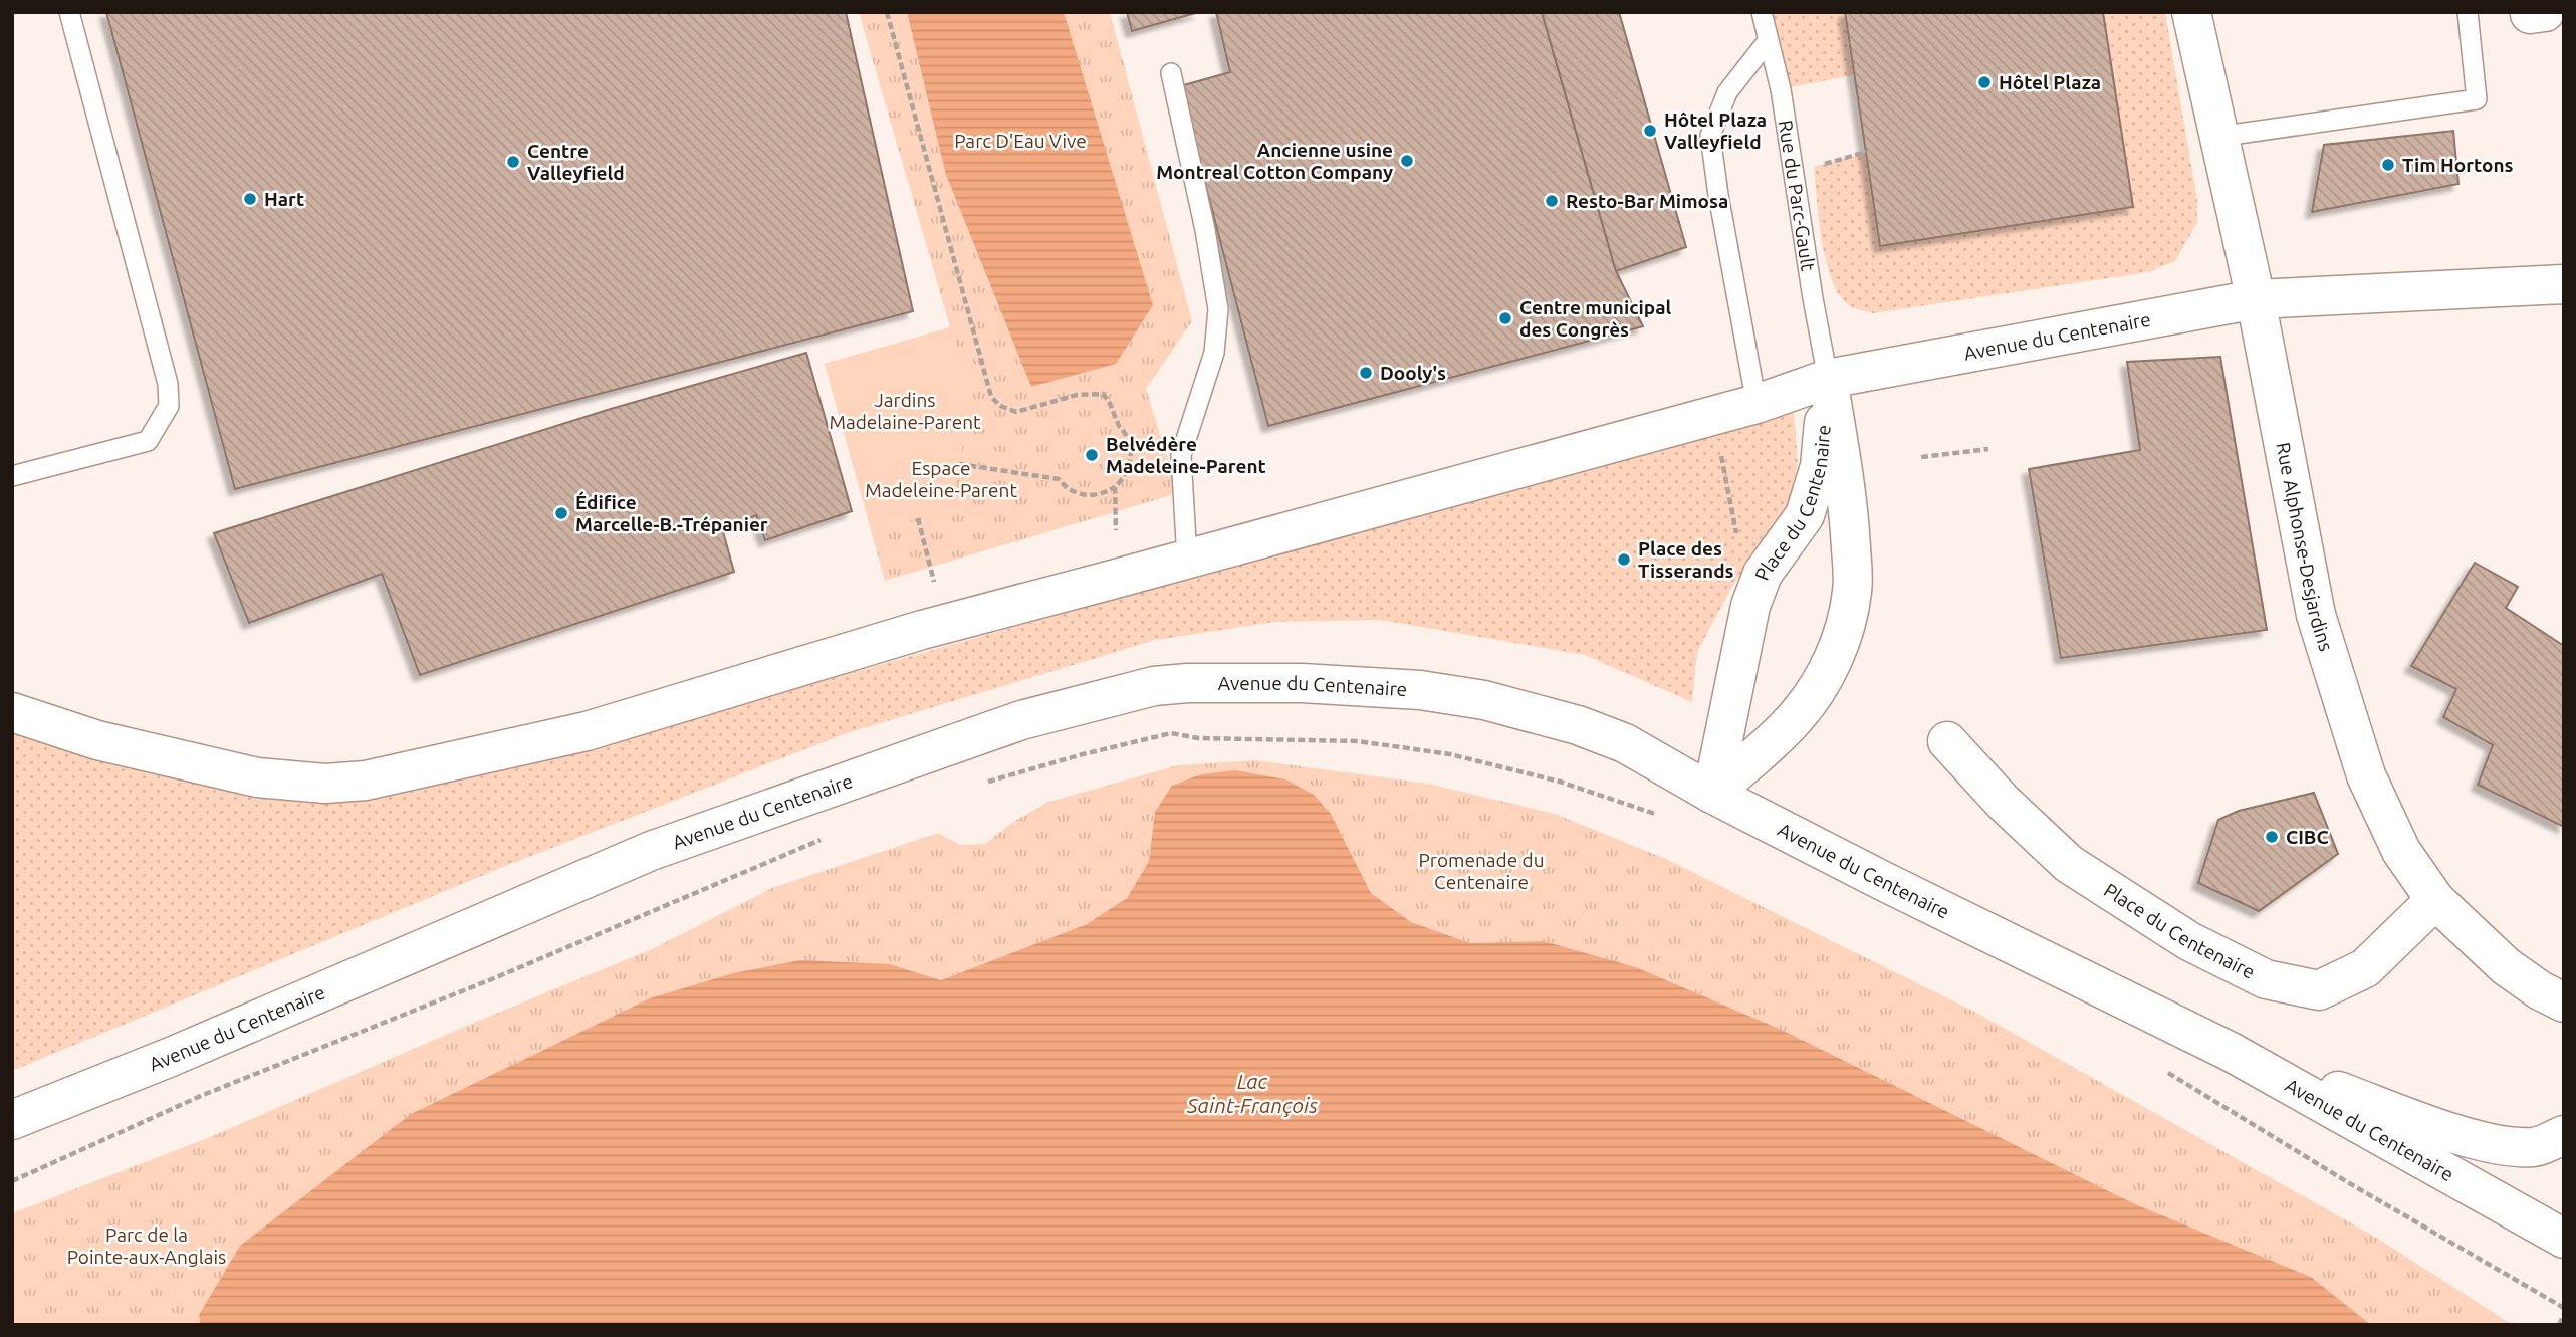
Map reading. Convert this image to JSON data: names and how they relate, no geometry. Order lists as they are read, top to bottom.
{
  "streets": {
    "main road": ["Avenue du Centenaire", "Place du Centenaire", "Rue Alphonse-Desjardins"],
    "lane": ["Rue du Parc-Gault"]
  },
  "crossings": [
    ["Rue du Parc-Gault", "Avenue du Centenaire"],
    ["Rue du Parc-Gault", "Place du Centenaire"],
    ["Avenue du Centenaire", "Place du Centenaire"],
    ["Avenue du Centenaire", "Rue Alphonse-Desjardins"],
    ["Place du Centenaire", "Rue Alphonse-Desjardins"]
  ],
  "water": ["Lac Saint-François"],
  "parks": [
    "Parc D'Eau Vive",
    "Jardins Madelaine-Parent",
    "Espace Madeleine-Parent",
    "Promenade du Centenaire",
    "Parc de la Pointe-aux-Anglais"
  ],
  "places": [
    "Hôtel Plaza",
    "Hôtel Plaza Valleyfield",
    "Ancienne usine Montreal Cotton Company",
    "Centre Valleyfield",
    "Tim Hortons",
    "Hart",
    "Resto-Bar Mimosa",
    "Centre municipal des Congrès",
    "Dooly's",
    "Belvédère Madeleine-Parent",
    "Édifice Marcelle-B.-Trépanier",
    "Place des Tisserands",
    "CIBC"
  ]
}
